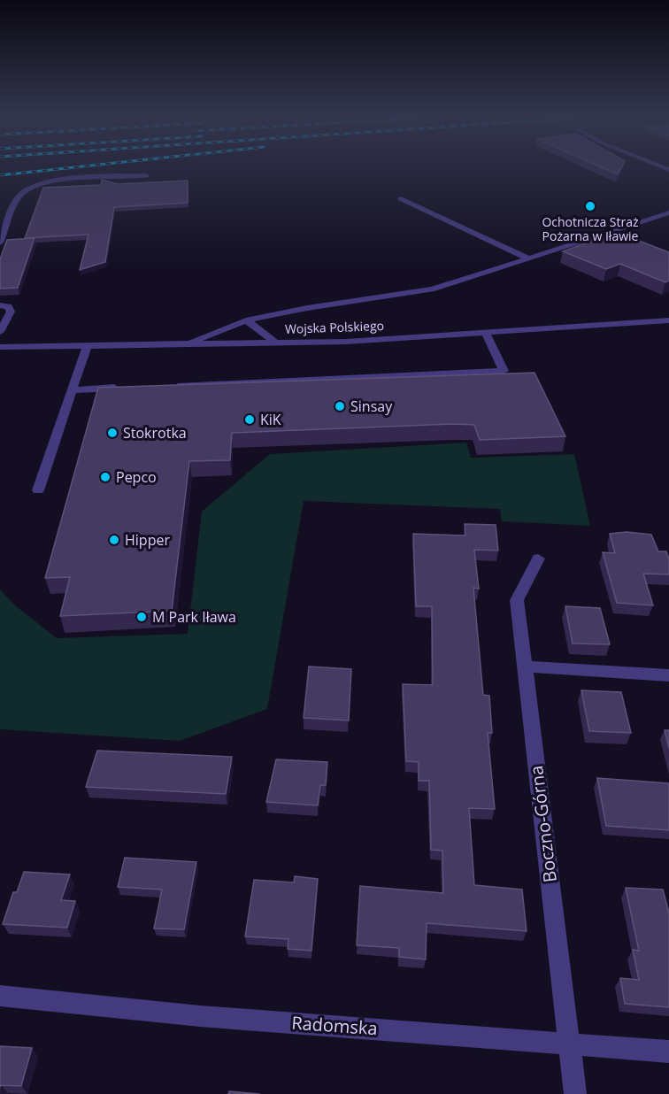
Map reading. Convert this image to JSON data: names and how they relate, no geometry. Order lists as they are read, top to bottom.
{
  "streets": {
    "street": ["Wojska Polskiego", "Boczno-Górna", "Radomska"]
  },
  "crossings": [
    ["Boczno-Górna", "Radomska"]
  ],
  "places": [
    "Ochotnicza Straż Pożarna w Iławie",
    "Sinsay",
    "KiK",
    "Stokrotka",
    "Pepco",
    "Hipper",
    "M Park Iława"
  ]
}
